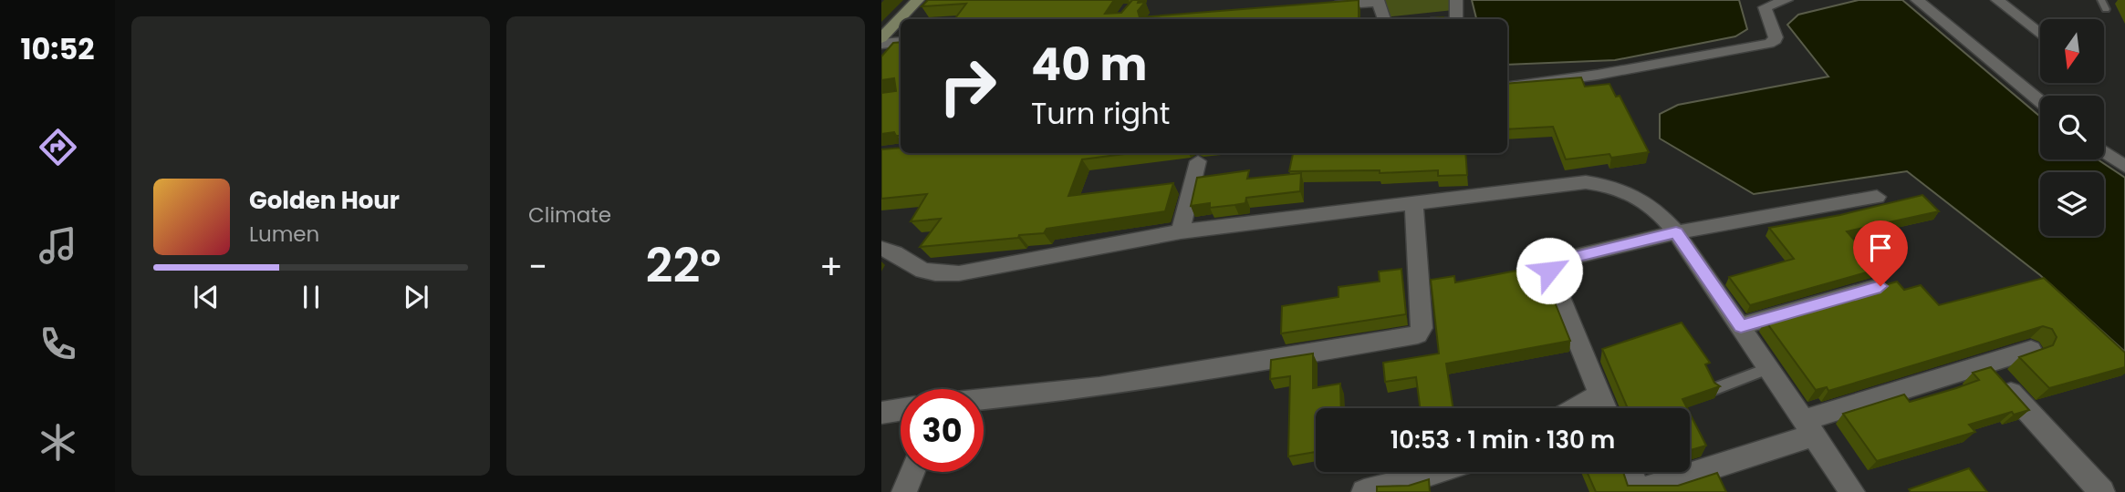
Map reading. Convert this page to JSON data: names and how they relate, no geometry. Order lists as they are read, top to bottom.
{
  "north": "bottom",
  "page": {
    "tabs": "10:52",
    "tile": "Climate",
    "turn": ["40 m", "Turn right"],
    "song": ["Golden Hour", "Lumen"],
    "heat": ["−", "22°", "+"],
    "limit": "30",
    "trip": "10:53 · 1 min · 130 m"
  }
}
